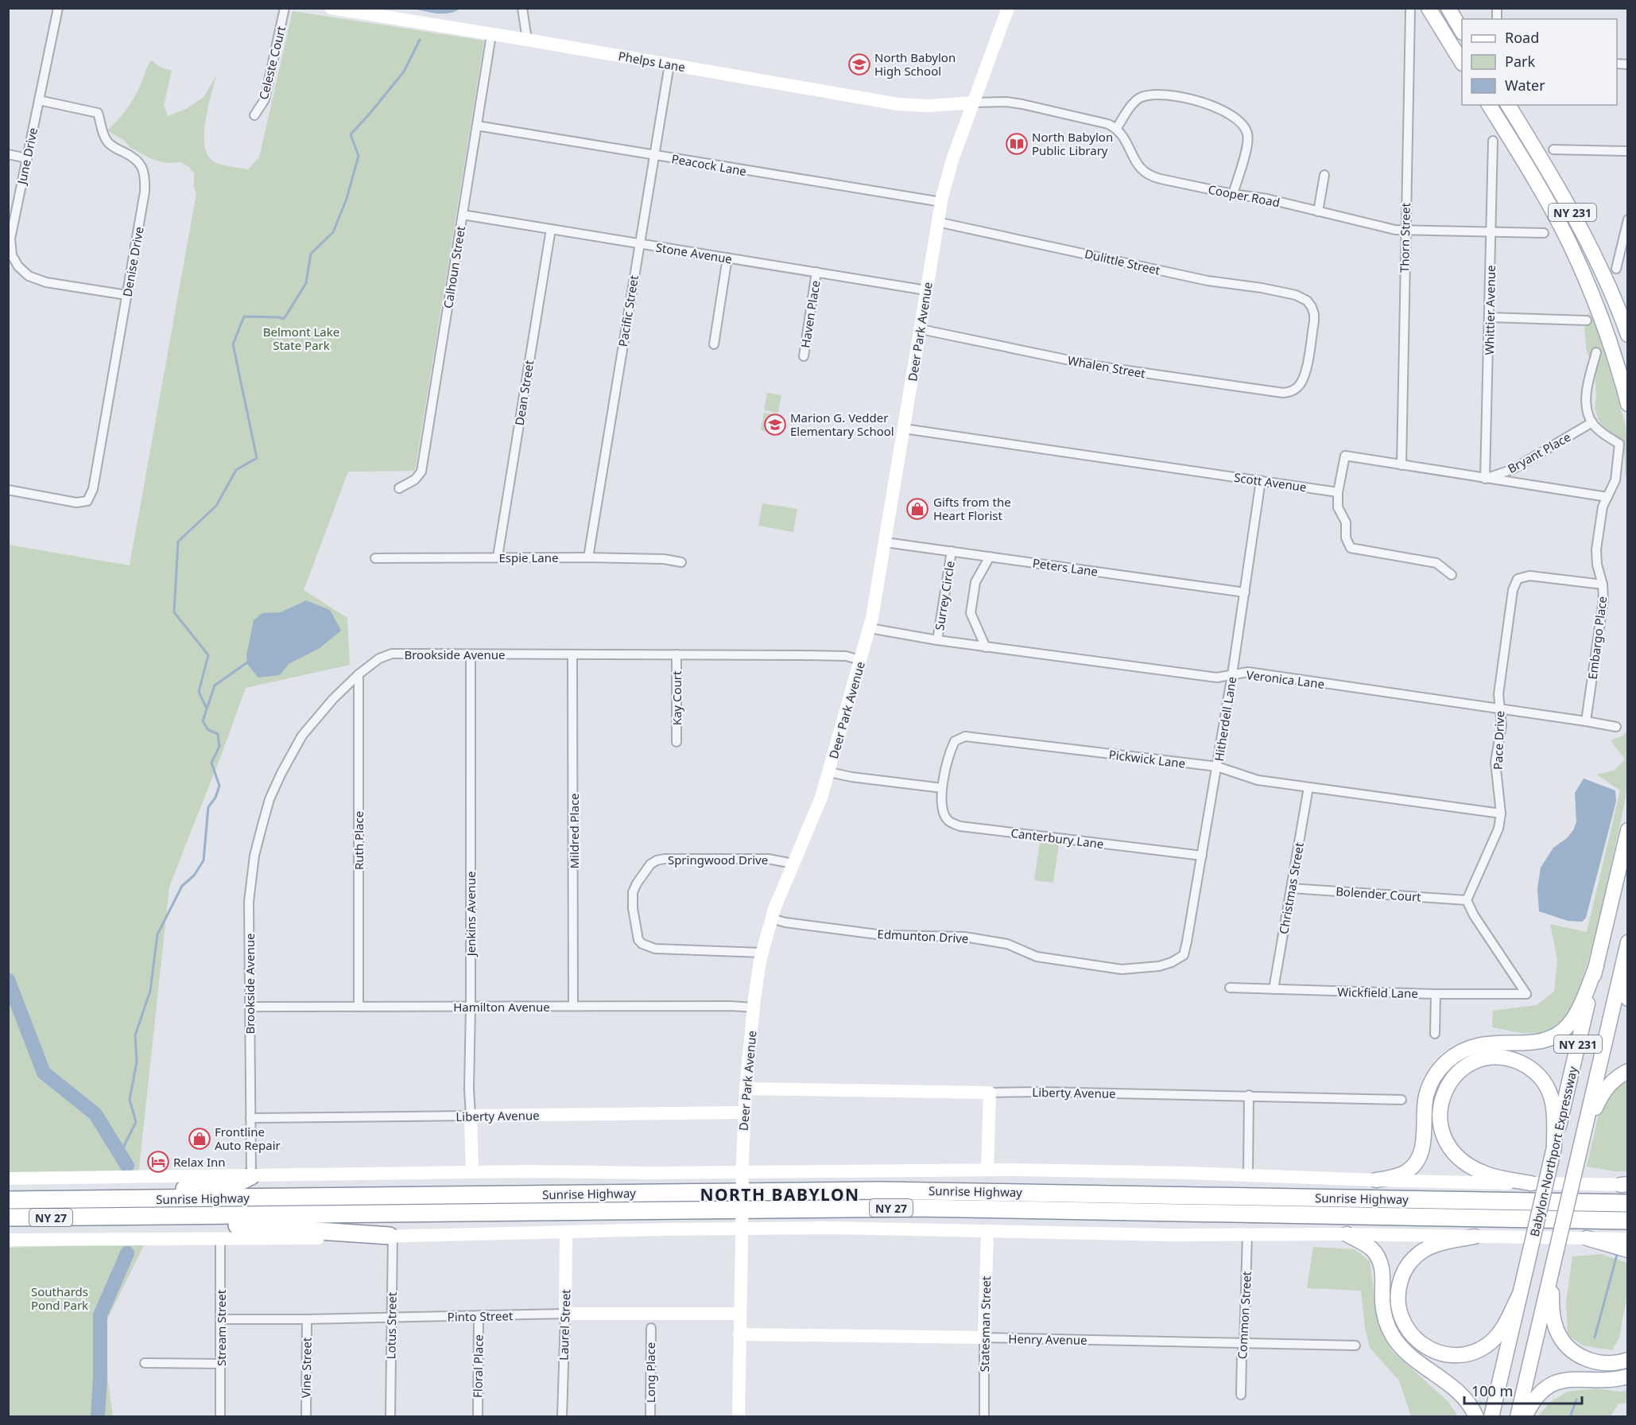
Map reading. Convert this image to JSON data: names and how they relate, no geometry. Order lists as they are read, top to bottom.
{
  "streets": {
    "highway": ["Sunrise Highway", "NY 27"],
    "main road": [
      "Phelps Lane",
      "NY 231",
      "Deer Park Avenue",
      "Jenkins Avenue",
      "Liberty Avenue",
      "Babylon-Northport Expressway",
      "Pinto Street",
      "Statesman Street",
      "Laurel Street",
      "Henry Avenue"
    ],
    "street": [
      "Celeste Court",
      "June Drive",
      "Peacock Lane",
      "Cooper Road",
      "Thorn Street",
      "Stone Avenue",
      "Denise Drive",
      "Dulittle Street",
      "Calhoun Street",
      "Whittier Avenue",
      "Pacific Street",
      "Haven Place",
      "Whalen Street",
      "Dean Street",
      "Bryant Place",
      "Scott Avenue",
      "Espie Lane",
      "Peters Lane",
      "Surrey Circle",
      "Embargo Place",
      "Brookside Avenue",
      "Veronica Lane",
      "Kay Court",
      "Hitherdell Lane",
      "Pace Drive",
      "Pickwick Lane",
      "Mildred Place",
      "Canterbury Lane",
      "Ruth Place",
      "Springwood Drive",
      "Christmas Street",
      "Bolender Court",
      "Edmunton Drive",
      "Wickfield Lane",
      "Hamilton Avenue",
      "Common Street",
      "Lotus Street",
      "Stream Street",
      "Floral Place",
      "Vine Street",
      "Long Place"
    ]
  },
  "crossings": [
    ["Phelps Lane", "Calhoun Street"],
    ["Phelps Lane", "Pacific Street"],
    ["Phelps Lane", "Deer Park Avenue"],
    ["June Drive", "Denise Drive"],
    ["Peacock Lane", "Calhoun Street"],
    ["Peacock Lane", "Pacific Street"],
    ["Peacock Lane", "Deer Park Avenue"],
    ["Cooper Road", "Thorn Street"],
    ["Cooper Road", "Whittier Avenue"],
    ["Stone Avenue", "Calhoun Street"],
    ["Stone Avenue", "Pacific Street"],
    ["Stone Avenue", "Haven Place"],
    ["Stone Avenue", "Deer Park Avenue"],
    ["Stone Avenue", "Dean Street"],
    ["Dulittle Street", "Deer Park Avenue"],
    ["Dulittle Street", "Whalen Street"],
    ["Whittier Avenue", "Bryant Place"],
    ["Pacific Street", "Espie Lane"],
    ["Deer Park Avenue", "Whalen Street"],
    ["Deer Park Avenue", "Scott Avenue"],
    ["Deer Park Avenue", "Peters Lane"],
    ["Deer Park Avenue", "Brookside Avenue"],
    ["Deer Park Avenue", "Veronica Lane"],
    ["Deer Park Avenue", "Springwood Drive"],
    ["Deer Park Avenue", "Edmunton Drive"],
    ["Deer Park Avenue", "Hamilton Avenue"],
    ["Deer Park Avenue", "Liberty Avenue"],
    ["Deer Park Avenue", "Pinto Street"],
    ["Deer Park Avenue", "Henry Avenue"],
    ["Dean Street", "Espie Lane"],
    ["Bryant Place", "Embargo Place"],
    ["Scott Avenue", "Hitherdell Lane"],
    ["Peters Lane", "Surrey Circle"],
    ["Peters Lane", "Hitherdell Lane"],
    ["Surrey Circle", "Veronica Lane"],
    ["Embargo Place", "Veronica Lane"],
    ["Embargo Place", "Pace Drive"],
    ["Brookside Avenue", "Kay Court"],
    ["Brookside Avenue", "Mildred Place"],
    ["Brookside Avenue", "Ruth Place"],
    ["Brookside Avenue", "Jenkins Avenue"],
    ["Brookside Avenue", "Hamilton Avenue"],
    ["Brookside Avenue", "Liberty Avenue"],
    ["Brookside Avenue", "Sunrise Highway"],
    ["Veronica Lane", "Hitherdell Lane"],
    ["Veronica Lane", "Pace Drive"],
    ["Hitherdell Lane", "Pickwick Lane"],
    ["Hitherdell Lane", "Canterbury Lane"],
    ["Hitherdell Lane", "Edmunton Drive"],
    ["Pace Drive", "Pickwick Lane"],
    ["Pace Drive", "Bolender Court"],
    ["Pace Drive", "Wickfield Lane"],
    ["Pickwick Lane", "Canterbury Lane"],
    ["Pickwick Lane", "Christmas Street"],
    ["Mildred Place", "Hamilton Avenue"],
    ["Ruth Place", "Hamilton Avenue"],
    ["Christmas Street", "Bolender Court"],
    ["Christmas Street", "Wickfield Lane"],
    ["Bolender Court", "Wickfield Lane"],
    ["Jenkins Avenue", "Hamilton Avenue"],
    ["Jenkins Avenue", "Liberty Avenue"],
    ["Jenkins Avenue", "Sunrise Highway"],
    ["Common Street", "Henry Avenue"],
    ["Pinto Street", "Laurel Street"],
    ["Pinto Street", "Lotus Street"],
    ["Pinto Street", "Stream Street"],
    ["Pinto Street", "Floral Place"],
    ["Pinto Street", "Vine Street"],
    ["Statesman Street", "Henry Avenue"]
  ],
  "districts": ["NORTH BABYLON"],
  "parks": ["Belmont Lake State Park", "Southards Pond Park"],
  "places": {
    "school or university": ["North Babylon High School", "Marion G. Vedder Elementary School"],
    "library": ["North Babylon Public Library"],
    "shop": ["Gifts from the Heart Florist", "Frontline Auto Repair"],
    "hotel": ["Relax Inn"]
  },
  "legend": ["Road", "Park", "Water"],
  "scale_bar": "100 m"
}
